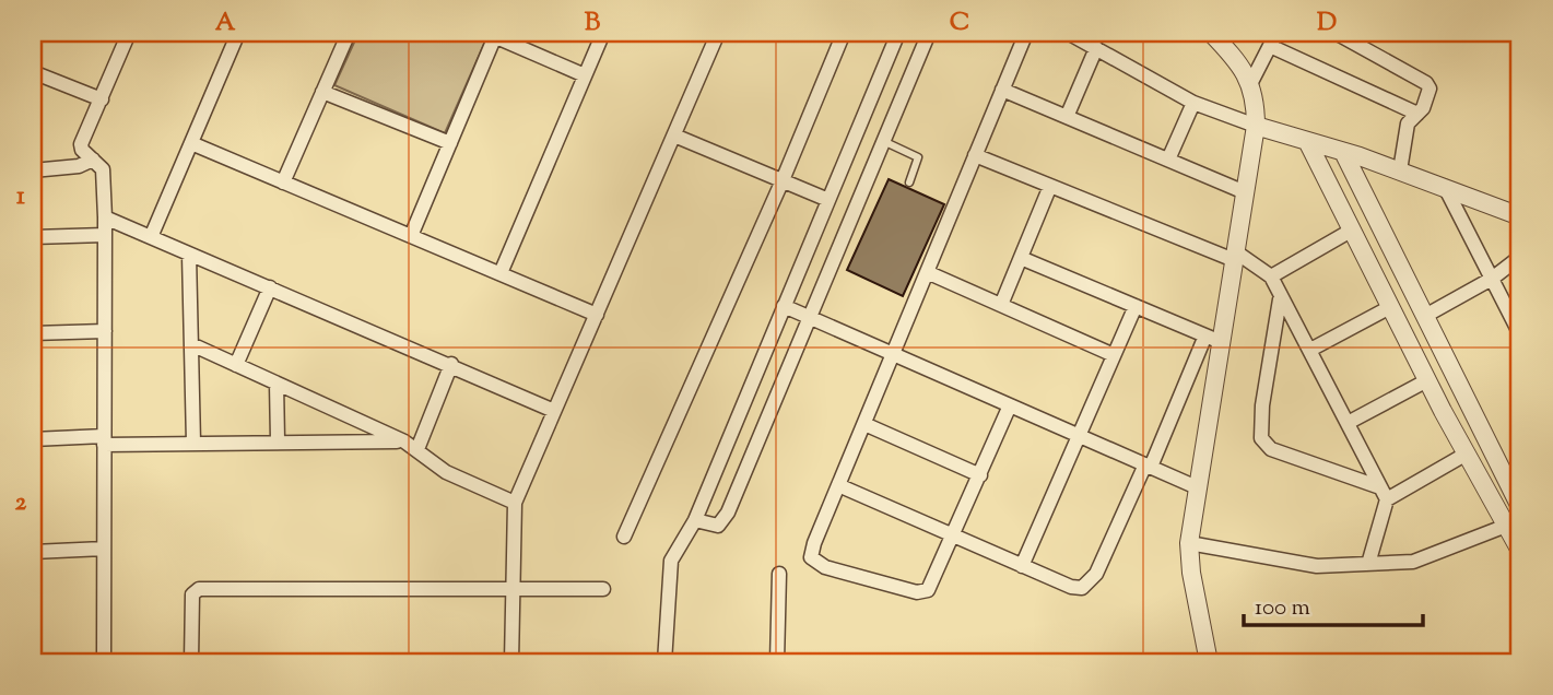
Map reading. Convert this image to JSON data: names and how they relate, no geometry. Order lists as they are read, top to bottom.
{
  "scale_bar": "100 m",
  "grid": {
    "columns": [
      "A",
      "B",
      "C",
      "D"
    ],
    "rows": ["1", "2"]
  }
}
